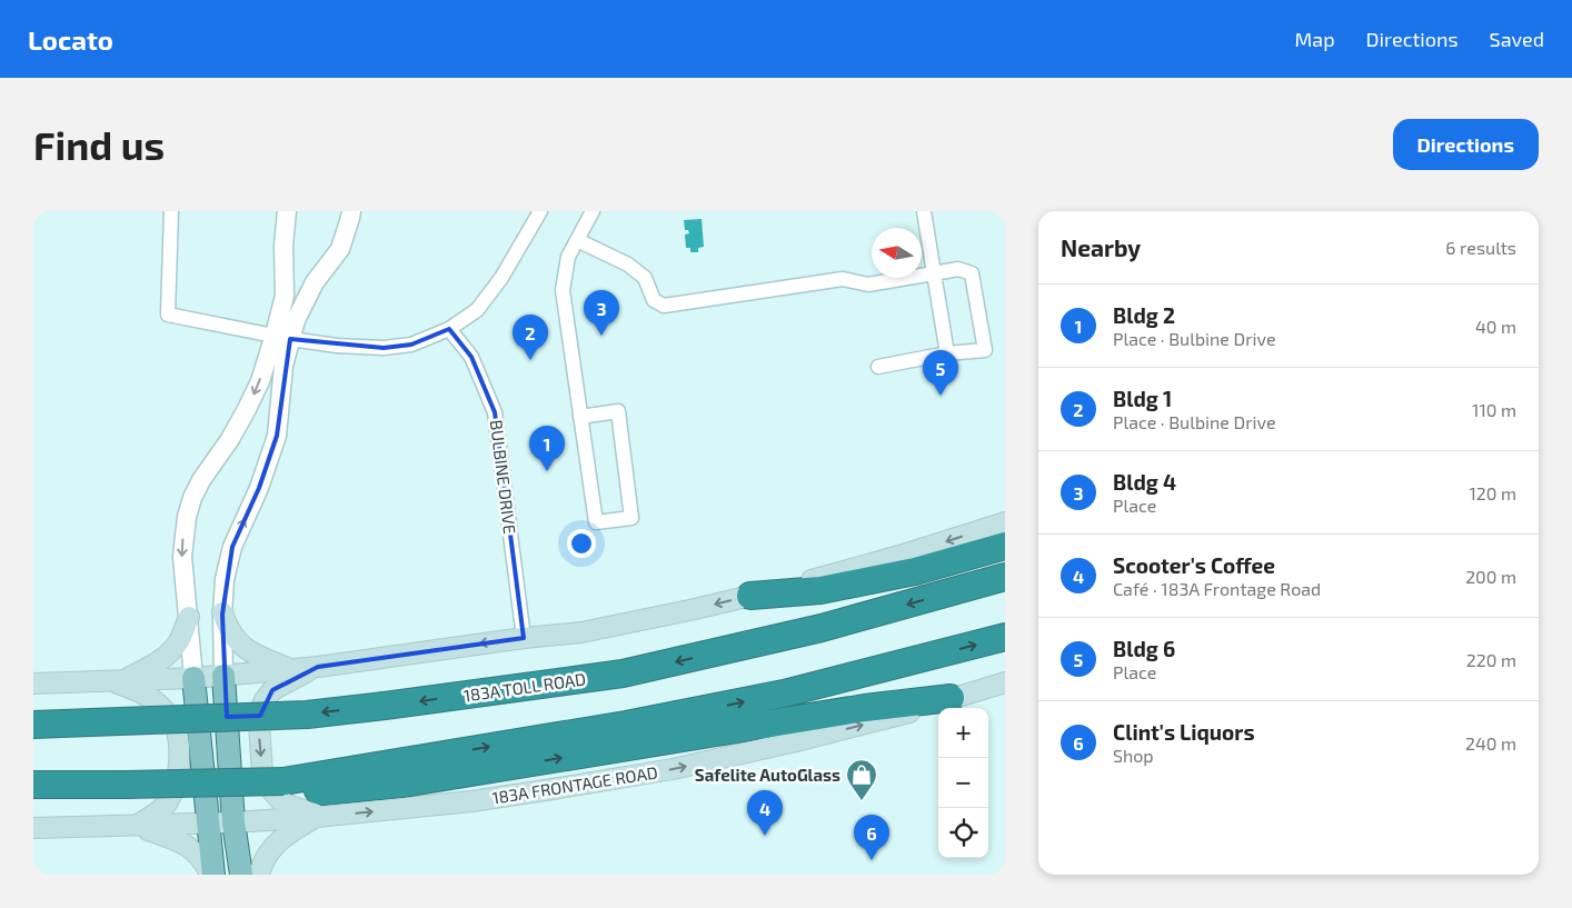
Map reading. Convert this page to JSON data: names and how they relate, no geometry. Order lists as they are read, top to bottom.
{
  "streets": {
    "highway": ["183A TOLL ROAD"],
    "main road": ["183A FRONTAGE ROAD"],
    "street": ["BULBINE DRIVE"]
  },
  "places": {
    "shop": ["Safelite AutoGlass"]
  },
  "north": "left",
  "page": {
    "header": "Locato",
    "nav": ["Map", "Directions", "Saved"],
    "buttons": "Directions",
    "title": "Find us",
    "heading": ["Nearby", "6 results"],
    "list": [
      {
        "mark": "1",
        "name": "Bldg 2",
        "note": "Place · Bulbine Drive",
        "value": "40 m"
      },
      {
        "mark": "2",
        "name": "Bldg 1",
        "note": "Place · Bulbine Drive",
        "value": "110 m"
      },
      {
        "mark": "3",
        "name": "Bldg 4",
        "note": "Place",
        "value": "120 m"
      },
      {
        "mark": "4",
        "name": "Scooter's Coffee",
        "note": "Café · 183A Frontage Road",
        "value": "200 m"
      },
      {
        "mark": "5",
        "name": "Bldg 6",
        "note": "Place",
        "value": "220 m"
      },
      {
        "mark": "6",
        "name": "Clint's Liquors",
        "note": "Shop",
        "value": "240 m"
      }
    ],
    "pins": [
      "3",
      "2",
      "5",
      "1",
      "4",
      "6"
    ],
    "map_buttons": ["+", "−"]
  }
}
